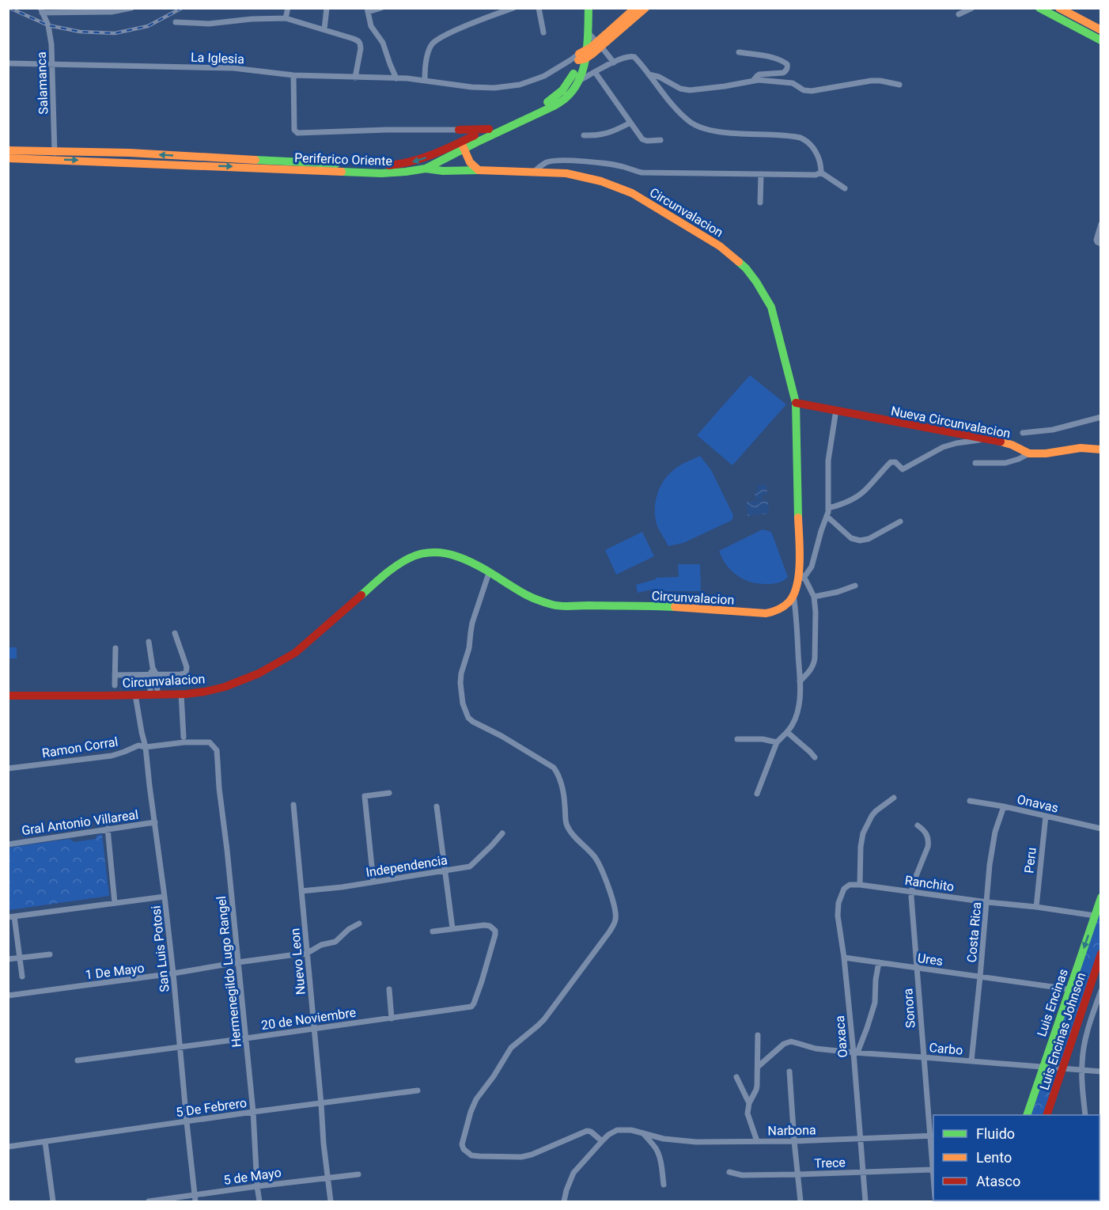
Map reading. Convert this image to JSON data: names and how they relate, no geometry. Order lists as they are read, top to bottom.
{
  "streets": {
    "main road": [
      "Periferico Oriente",
      "Circunvalacion",
      "Nueva Circunvalacion",
      "Luis Encinas",
      "Luis Encinas Johnson"
    ],
    "street": [
      "La Iglesia",
      "Salamanca",
      "Ramon Corral",
      "Onavas",
      "Gral Antonio Villareal",
      "Peru",
      "Independencia",
      "Ranchito",
      "Costa Rica",
      "San Luis Potosi",
      "Ures",
      "Nuevo Leon",
      "1 De Mayo",
      "Hermenegildo Lugo Rangel",
      "Sonora",
      "20 de Noviembre",
      "Oaxaca",
      "Carbo",
      "5 De Febrero",
      "Narbona",
      "Trece",
      "5 de Mayo"
    ]
  },
  "crossings": [
    ["La Iglesia", "Salamanca"],
    ["La Iglesia", "Periferico Oriente"],
    ["Salamanca", "Periferico Oriente"],
    ["Periferico Oriente", "Circunvalacion"],
    ["Circunvalacion", "Nueva Circunvalacion"],
    ["Circunvalacion", "San Luis Potosi"],
    ["Ramon Corral", "San Luis Potosi"],
    ["Ramon Corral", "Hermenegildo Lugo Rangel"],
    ["Onavas", "Peru"],
    ["Onavas", "Costa Rica"],
    ["Gral Antonio Villareal", "San Luis Potosi"],
    ["Peru", "Ranchito"],
    ["Independencia", "Nuevo Leon"],
    ["Ranchito", "Costa Rica"],
    ["Ranchito", "Luis Encinas"],
    ["Ranchito", "Sonora"],
    ["Ranchito", "Oaxaca"],
    ["Costa Rica", "Ures"],
    ["Costa Rica", "Carbo"],
    ["San Luis Potosi", "1 De Mayo"],
    ["San Luis Potosi", "20 de Noviembre"],
    ["San Luis Potosi", "5 De Febrero"],
    ["San Luis Potosi", "5 de Mayo"],
    ["Ures", "Luis Encinas"],
    ["Ures", "Sonora"],
    ["Ures", "Oaxaca"],
    ["Nuevo Leon", "1 De Mayo"],
    ["Nuevo Leon", "20 de Noviembre"],
    ["Nuevo Leon", "5 De Febrero"],
    ["Nuevo Leon", "5 de Mayo"],
    ["1 De Mayo", "Hermenegildo Lugo Rangel"],
    ["Hermenegildo Lugo Rangel", "20 de Noviembre"],
    ["Hermenegildo Lugo Rangel", "5 De Febrero"],
    ["Hermenegildo Lugo Rangel", "5 de Mayo"],
    ["Luis Encinas", "Carbo"],
    ["Sonora", "Carbo"],
    ["Sonora", "Narbona"],
    ["Sonora", "Trece"],
    ["Luis Encinas Johnson", "Carbo"],
    ["Oaxaca", "Carbo"],
    ["Oaxaca", "Narbona"],
    ["Oaxaca", "Trece"]
  ],
  "legend": ["Fluido", "Lento", "Atasco"]
}
